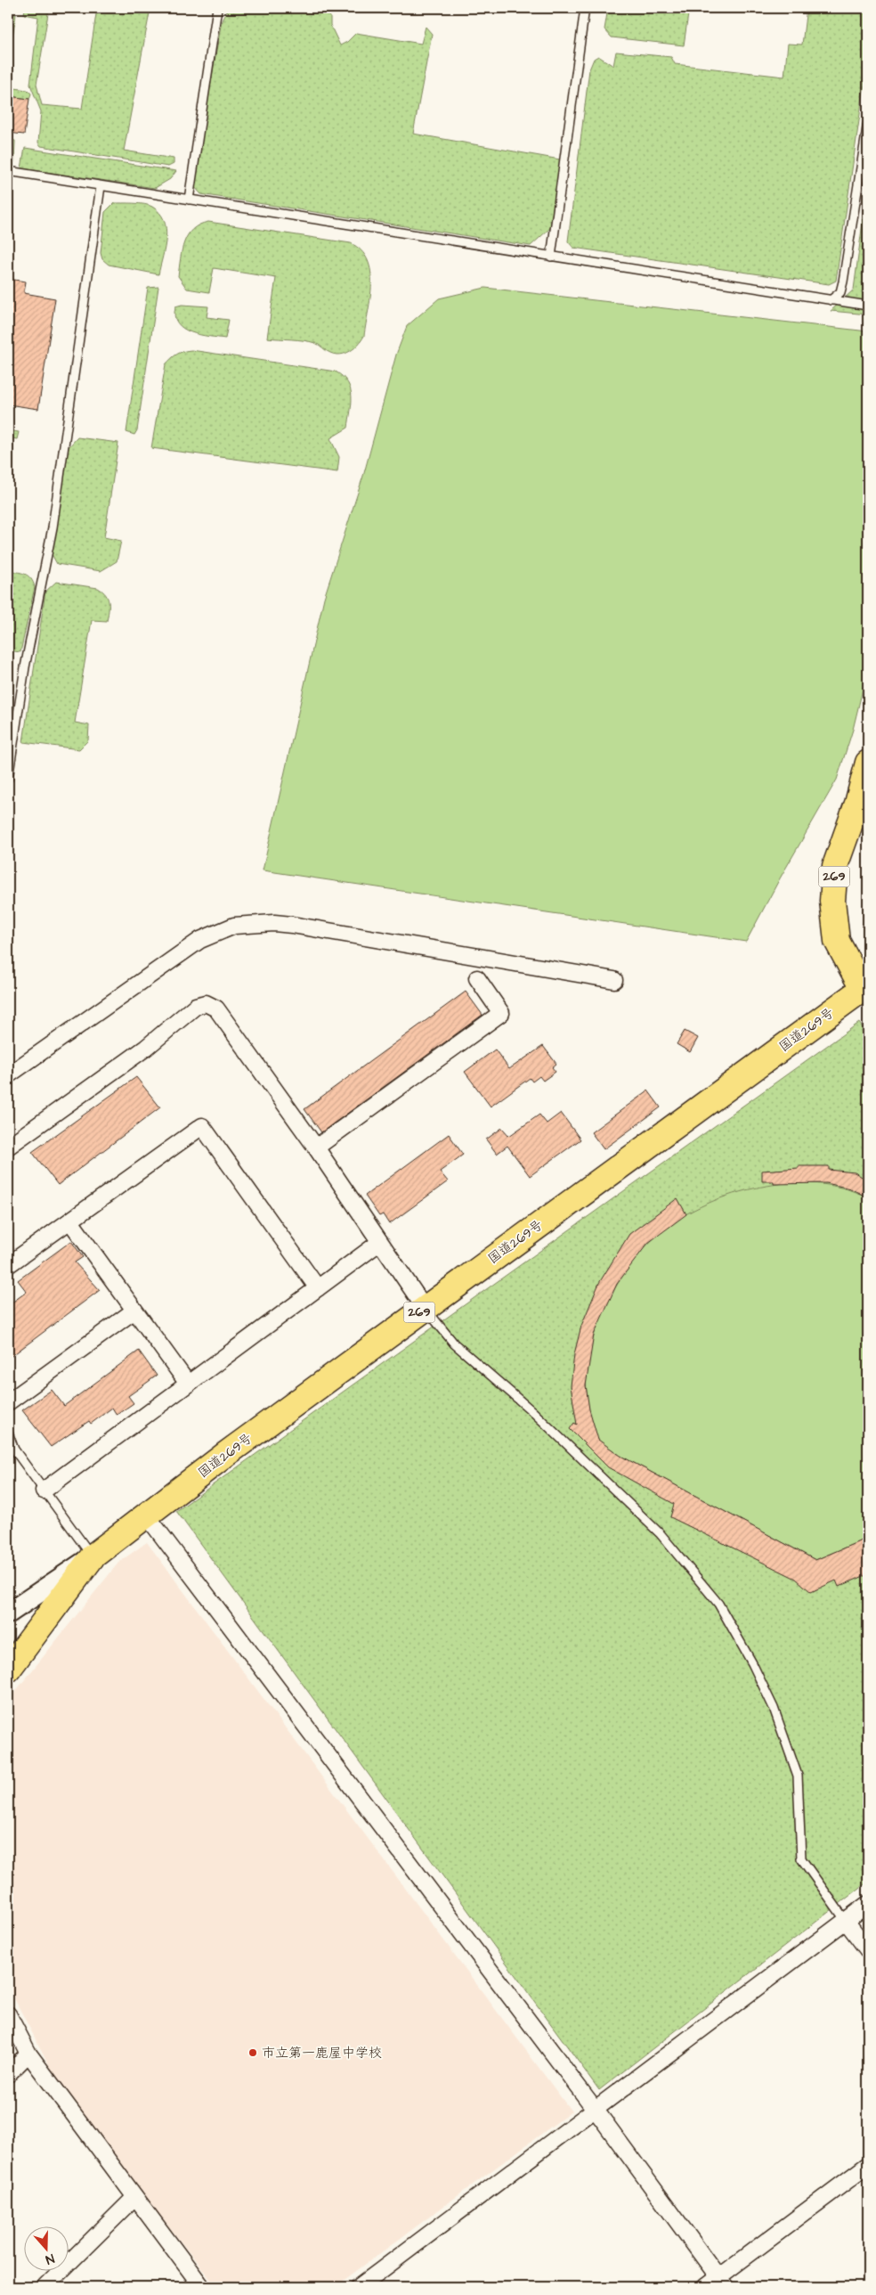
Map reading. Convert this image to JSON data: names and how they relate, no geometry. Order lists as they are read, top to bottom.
{
  "streets": {
    "highway": ["269", "国道269号"]
  },
  "places": ["市立第一鹿屋中学校"],
  "north": "bottom"
}
